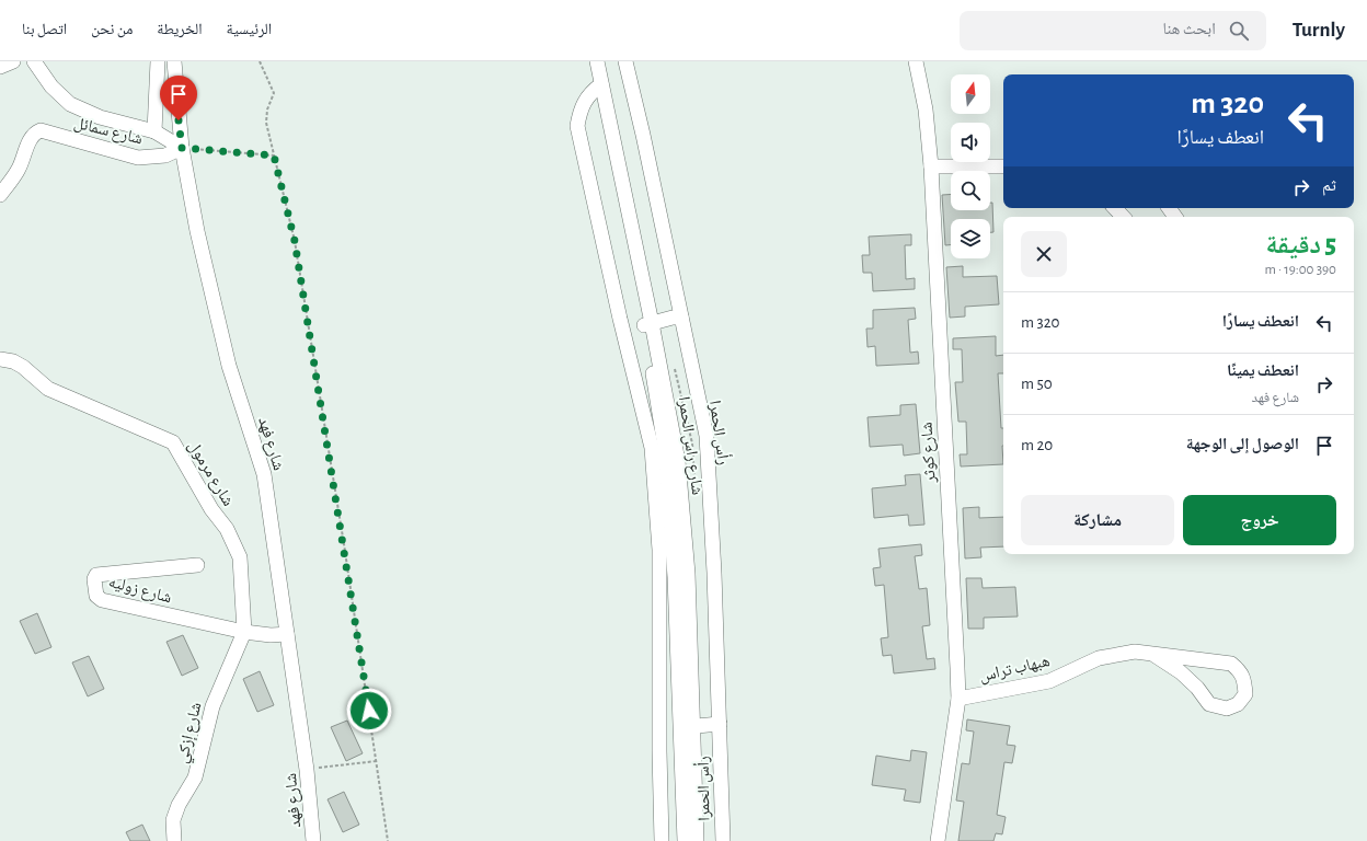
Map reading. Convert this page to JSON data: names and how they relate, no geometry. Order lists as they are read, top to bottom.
{
  "streets": {
    "street": [
      "شارع سمائل",
      "رأس الحمرا",
      "شارع فهد",
      "شارع راس الحمرا",
      "شارع كوثر",
      "شارع مرمول",
      "شارع زوليه",
      "هبهاب تراس",
      "شارع إزكي"
    ]
  },
  "crossings": [
    ["شارع سمائل", "شارع فهد"],
    ["شارع كوثر", "هبهاب تراس"],
    ["شارع مرمول", "شارع زوليه"],
    ["شارع مرمول", "شارع إزكي"],
    ["شارع زوليه", "شارع إزكي"]
  ],
  "north": "top",
  "page": {
    "header": "Turnly",
    "search": "ابحث هنا",
    "nav": [
      "الرئيسية",
      "الخريطة",
      "من نحن",
      "اتصل بنا"
    ],
    "turn": ["320 m", "انعطف يسارًا"],
    "then": "ثم",
    "heading": ["5 دقيقة", "390 m · 19:00"],
    "list": [
      {
        "name": "انعطف يسارًا",
        "value": "320 m"
      },
      {
        "name": "انعطف يمينًا",
        "note": "شارع فهد",
        "value": "50 m"
      },
      {
        "name": "الوصول إلى الوجهة",
        "value": "20 m"
      }
    ],
    "buttons": ["خروج", "مشاركة"]
  }
}
